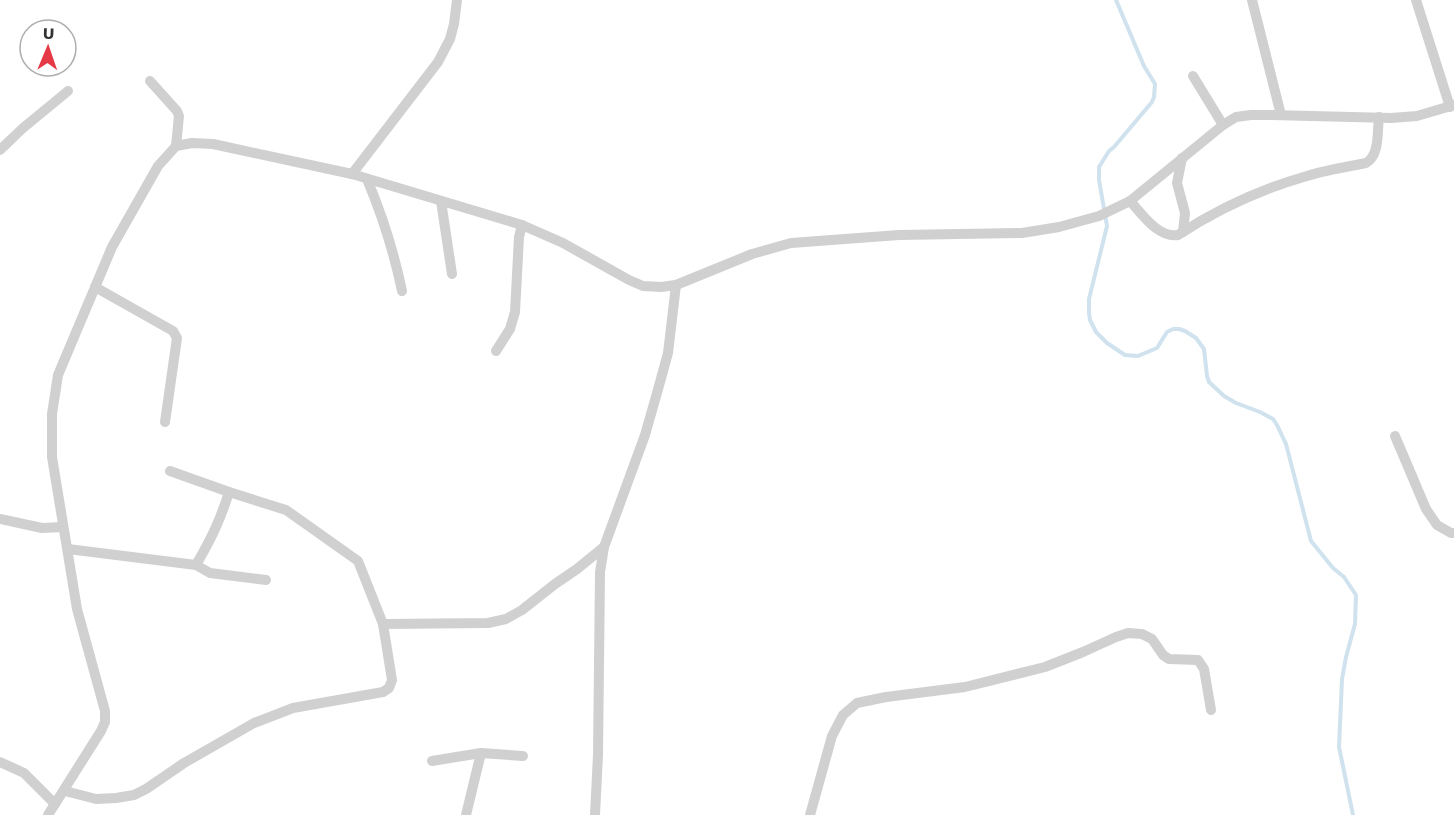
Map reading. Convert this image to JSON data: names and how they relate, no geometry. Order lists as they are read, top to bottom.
{
  "north": "top"
}
